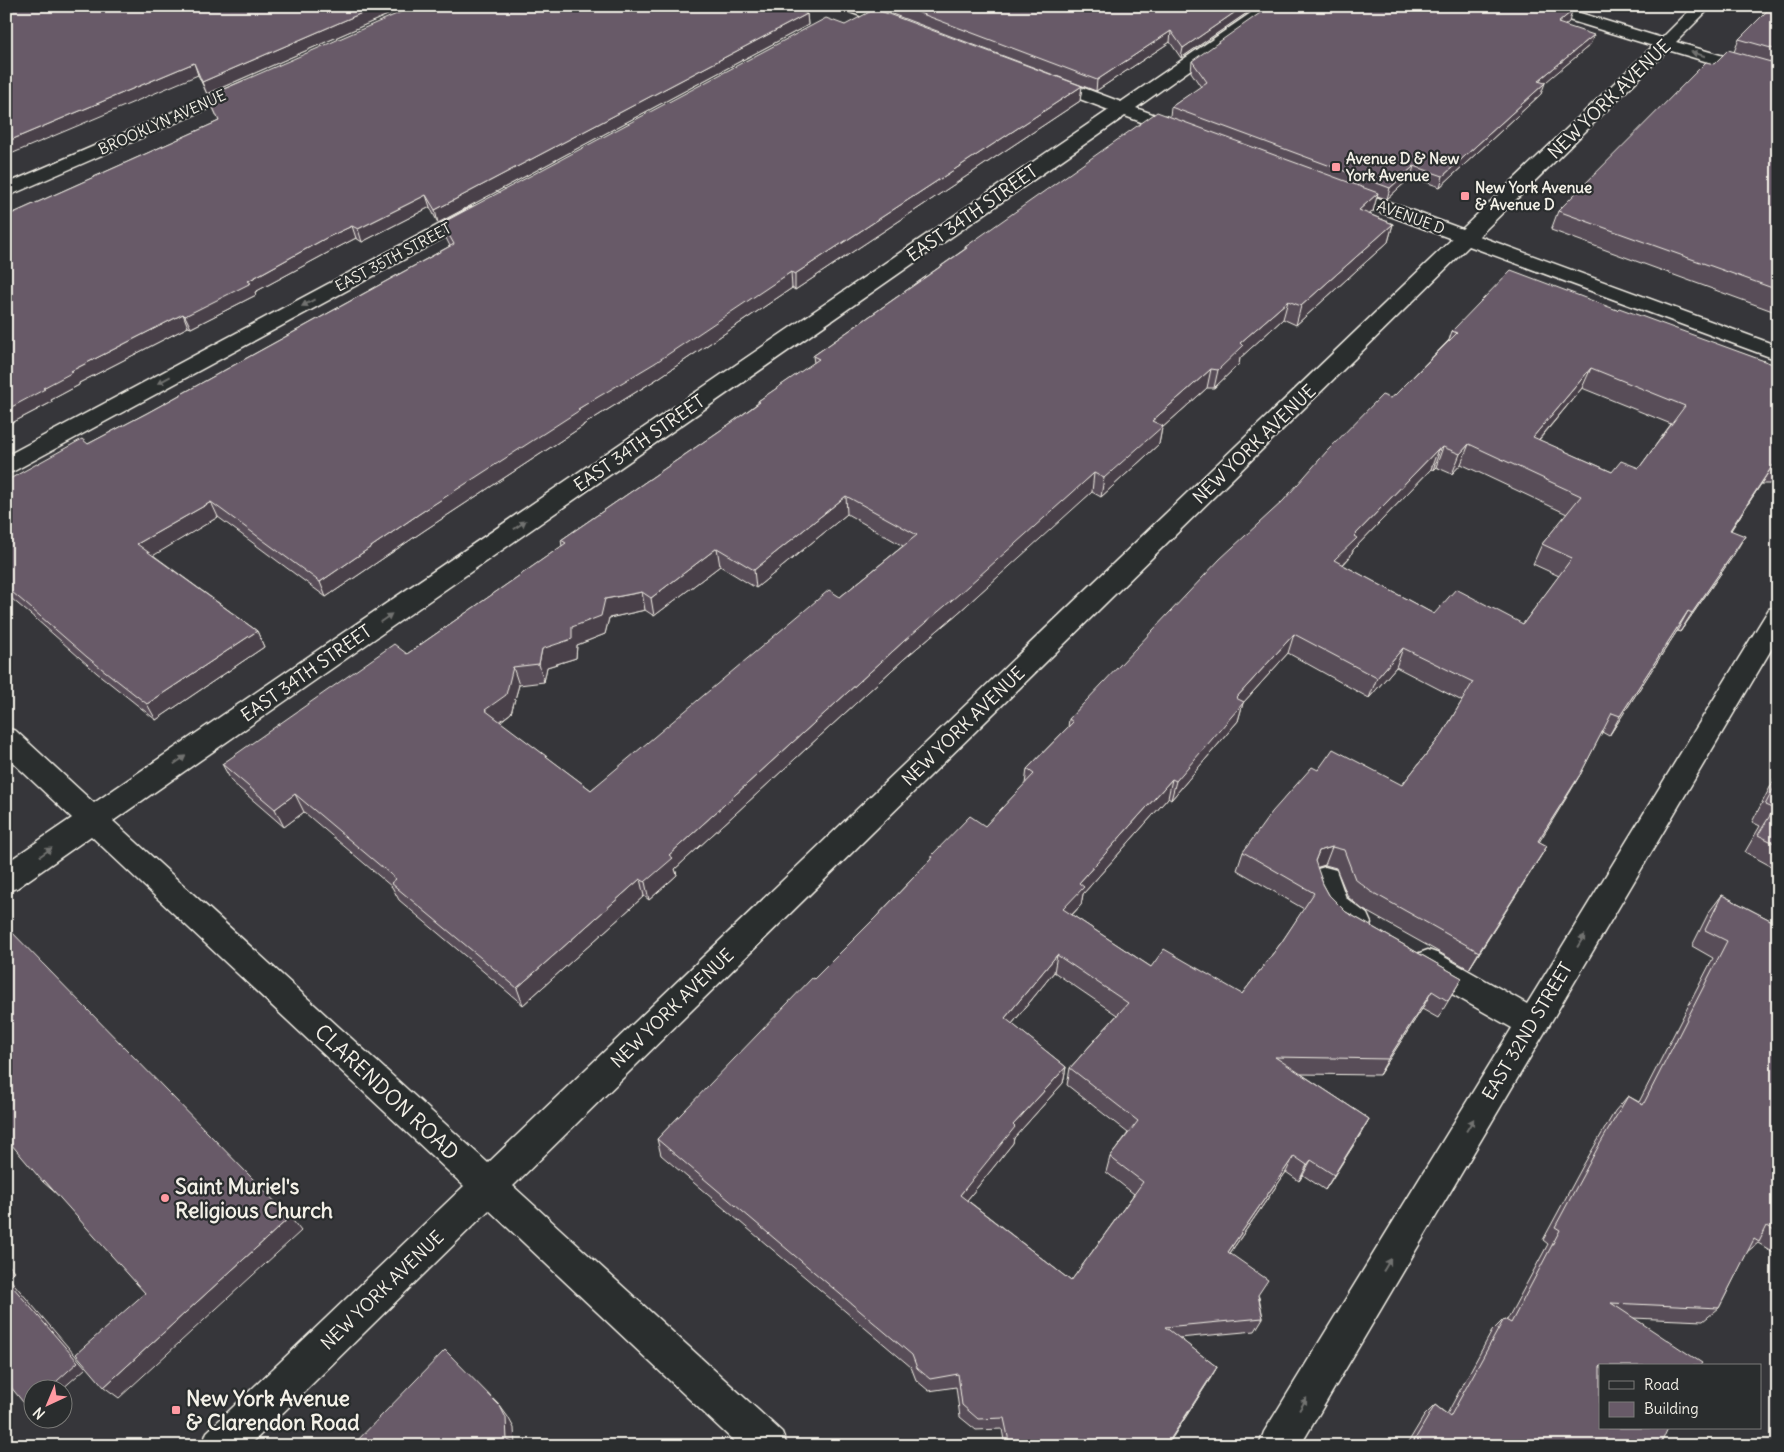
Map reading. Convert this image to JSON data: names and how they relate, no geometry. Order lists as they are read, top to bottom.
{
  "streets": {
    "street": [
      "NEW YORK AVENUE",
      "BROOKLYN AVENUE",
      "EAST 34TH STREET",
      "AVENUE D",
      "EAST 35TH STREET",
      "EAST 32ND STREET",
      "CLARENDON ROAD"
    ]
  },
  "crossings": [
    ["NEW YORK AVENUE", "AVENUE D"],
    ["NEW YORK AVENUE", "CLARENDON ROAD"],
    ["EAST 34TH STREET", "CLARENDON ROAD"]
  ],
  "one_way": ["EAST 34TH STREET", "EAST 35TH STREET", "EAST 32ND STREET"],
  "places": {
    "transit": ["Avenue D & New York Avenue", "New York Avenue & Avenue D", "New York Avenue & Clarendon Road"],
    "other": ["Saint Muriel's Religious Church"]
  },
  "legend": ["Road", "Building"],
  "north": "bottom left"
}
